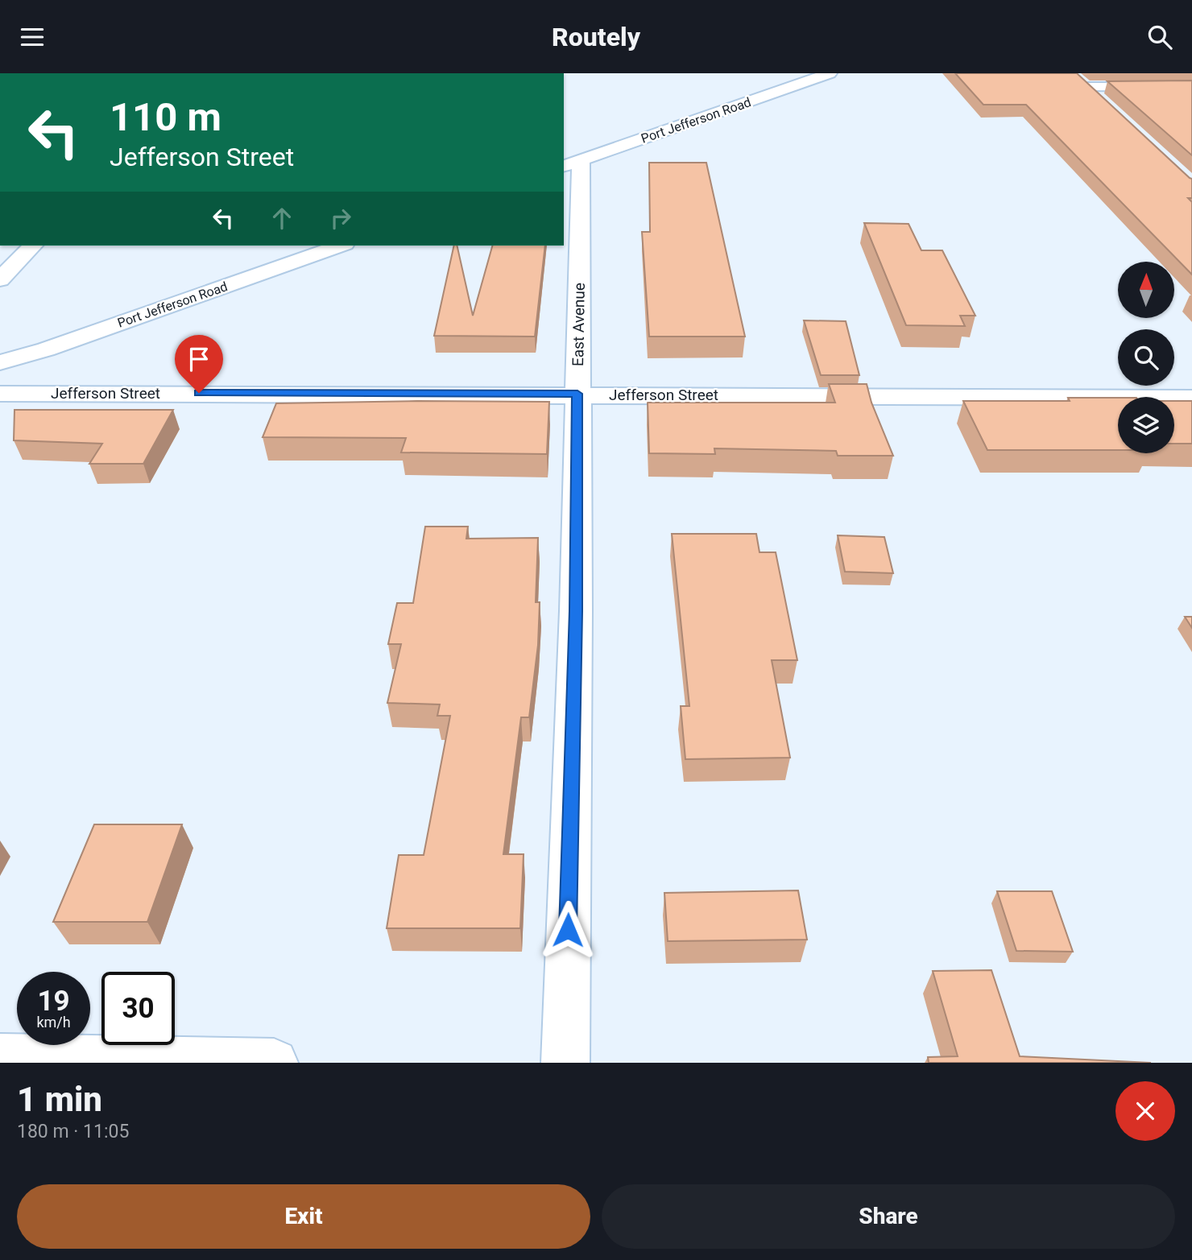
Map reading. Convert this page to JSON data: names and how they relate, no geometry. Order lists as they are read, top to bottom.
{
  "streets": {
    "street": ["Port Jefferson Road", "East Avenue", "Jefferson Street"]
  },
  "crossings": [
    ["Port Jefferson Road", "East Avenue"],
    ["East Avenue", "Jefferson Street"]
  ],
  "north": "top",
  "page": {
    "header": "Routely",
    "turn": ["110 m", "Jefferson Street"],
    "speed": "19 km/h",
    "limit": "30",
    "heading": ["1 min", "180 m · 11:05"],
    "buttons": ["Exit", "Share"]
  }
}
